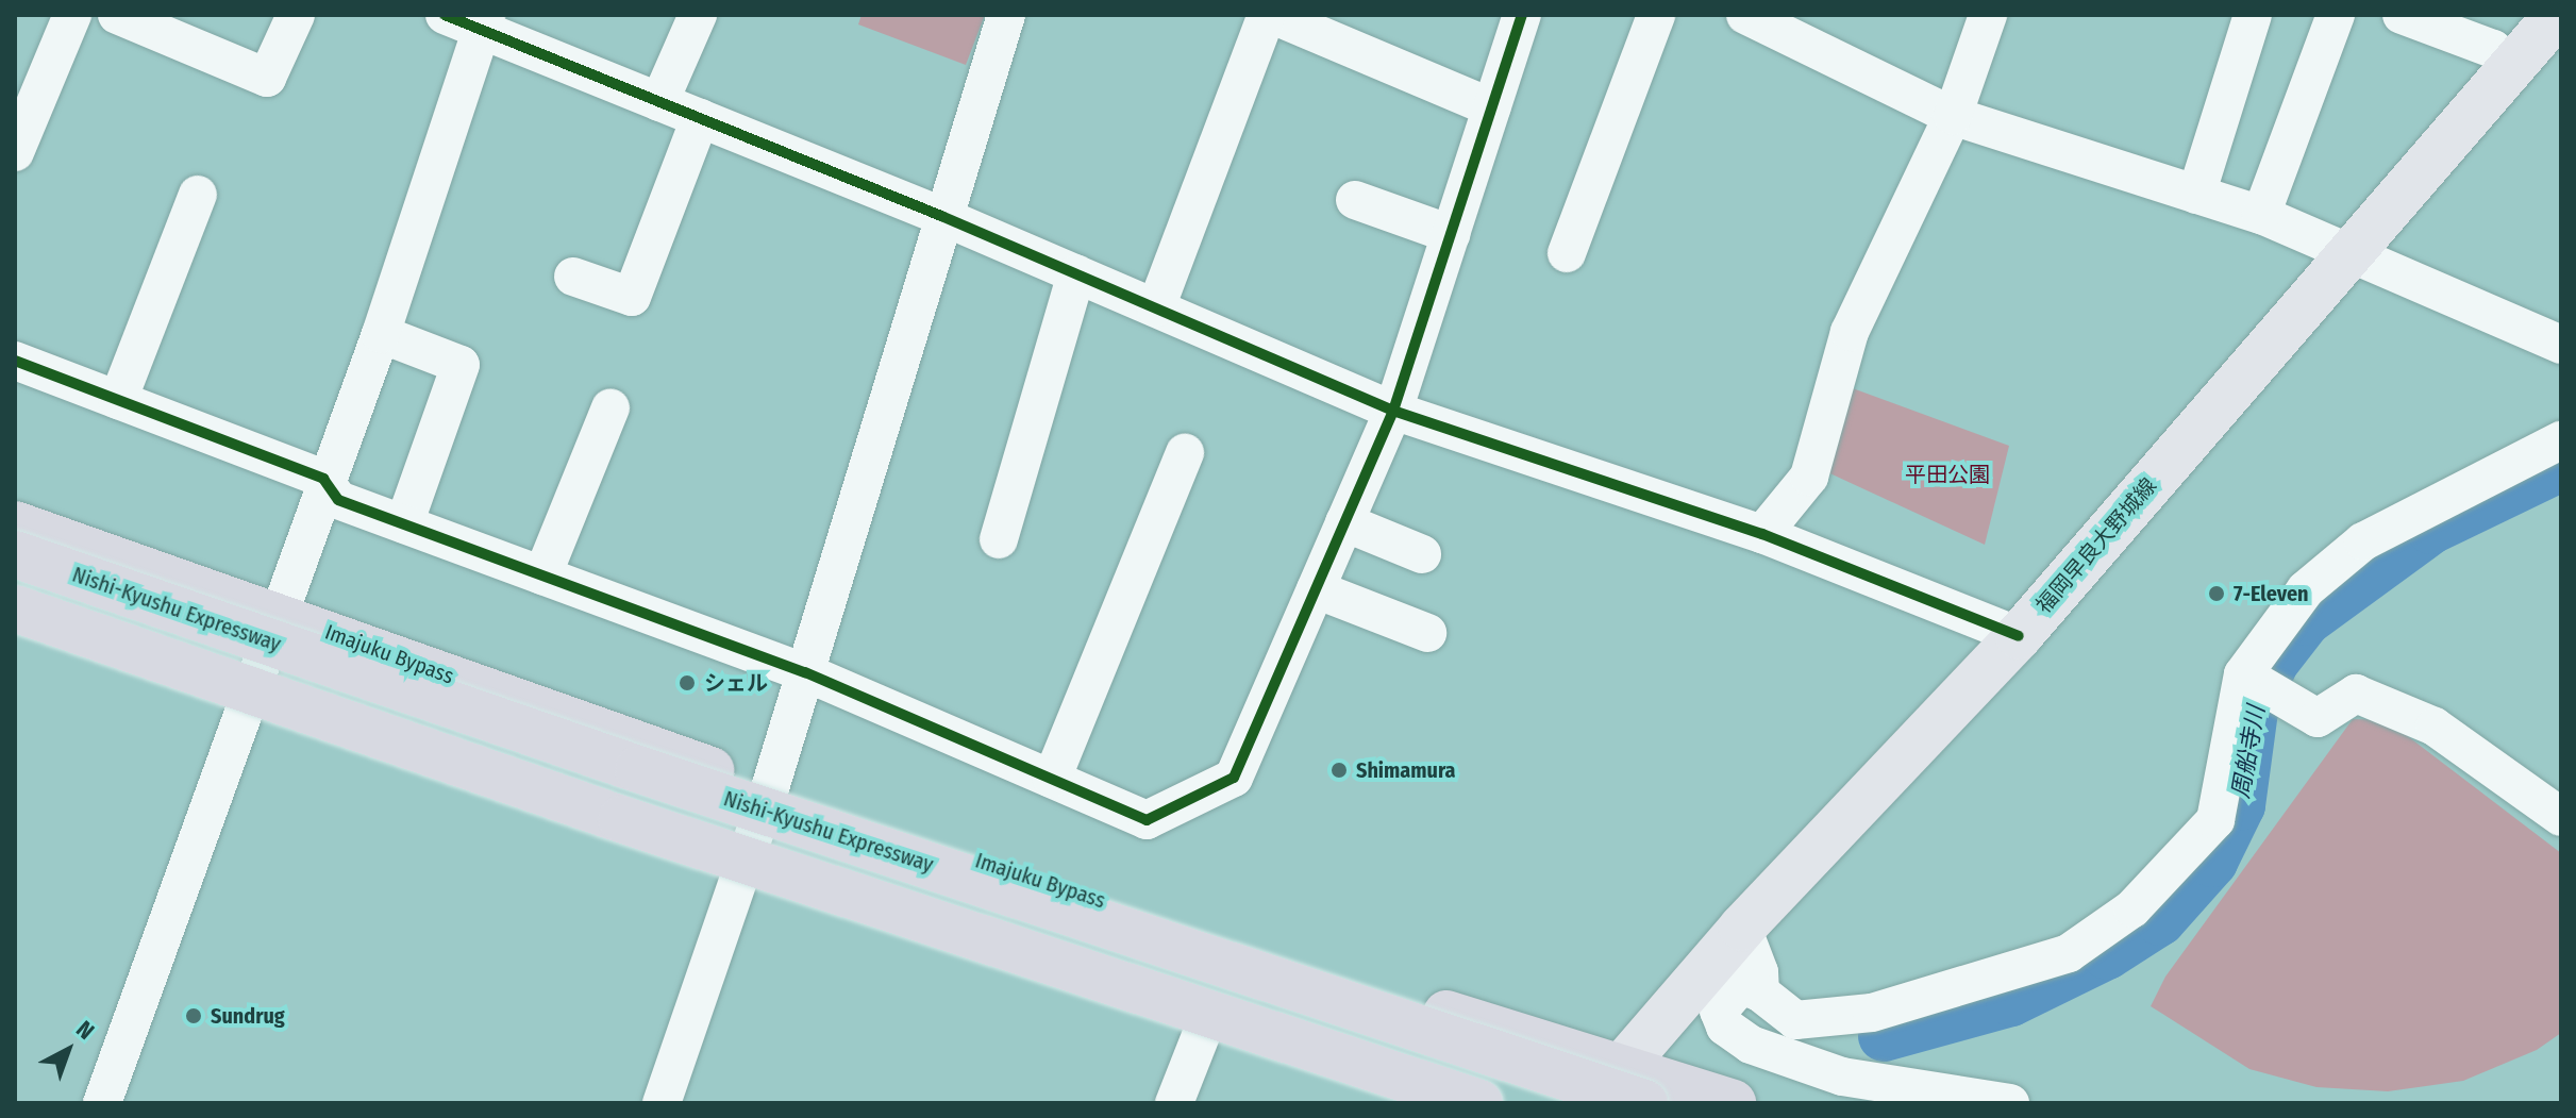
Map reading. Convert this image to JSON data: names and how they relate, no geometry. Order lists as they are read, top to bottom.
{
  "streets": {
    "highway": ["Nishi-Kyushu Expressway", "Imajuku Bypass"],
    "main road": ["福岡早良大野城線"]
  },
  "crossings": [
    ["福岡早良大野城線", "Nishi-Kyushu Expressway"],
    ["福岡早良大野城線", "Imajuku Bypass"],
    ["Nishi-Kyushu Expressway", "Imajuku Bypass"]
  ],
  "water": ["周船寺川"],
  "parks": ["平田公園"],
  "places": [
    "7-Eleven",
    "シェル",
    "Shimamura",
    "Sundrug"
  ],
  "north": "top right"
}
